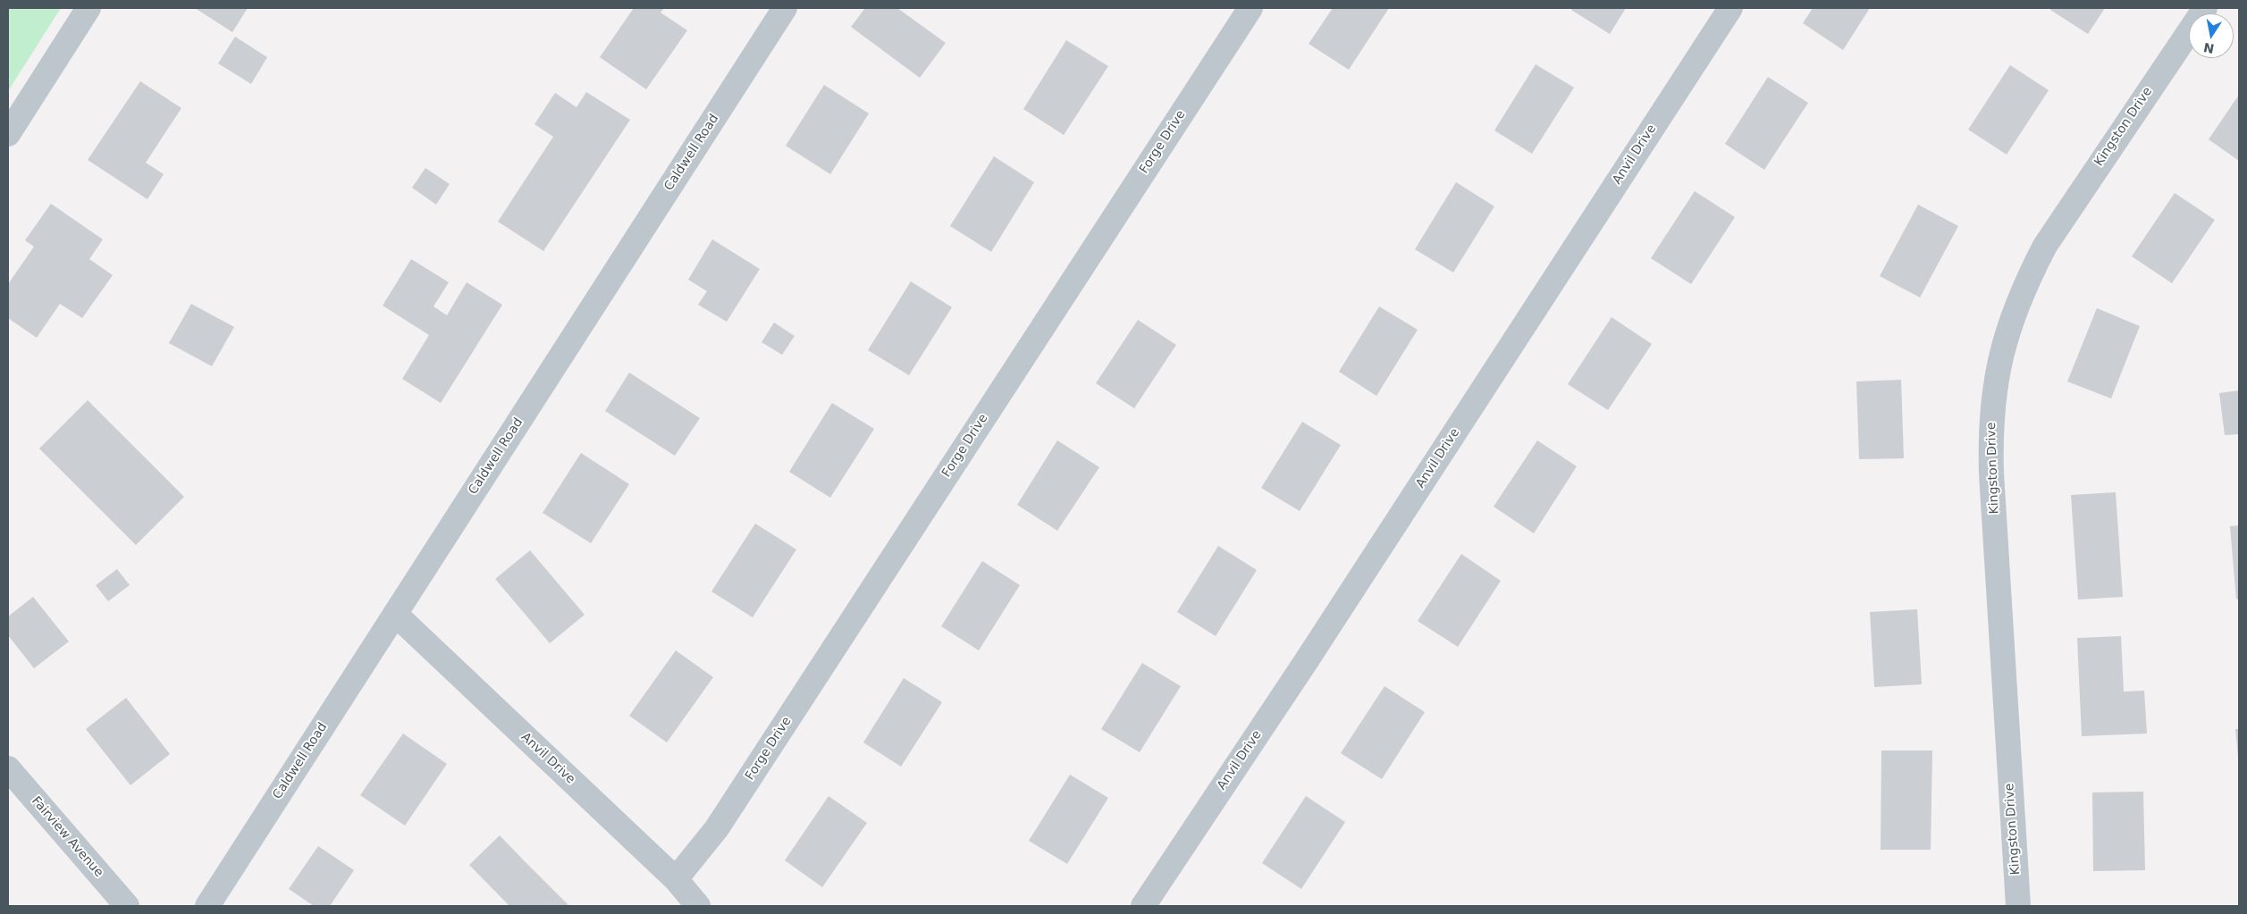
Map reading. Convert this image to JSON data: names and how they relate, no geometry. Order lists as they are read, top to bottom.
{
  "streets": {
    "street": [
      "Kingston Drive",
      "Forge Drive",
      "Caldwell Road",
      "Anvil Drive",
      "Fairview Avenue"
    ]
  },
  "crossings": [
    ["Forge Drive", "Anvil Drive"],
    ["Caldwell Road", "Anvil Drive"]
  ],
  "north": "bottom"
}
